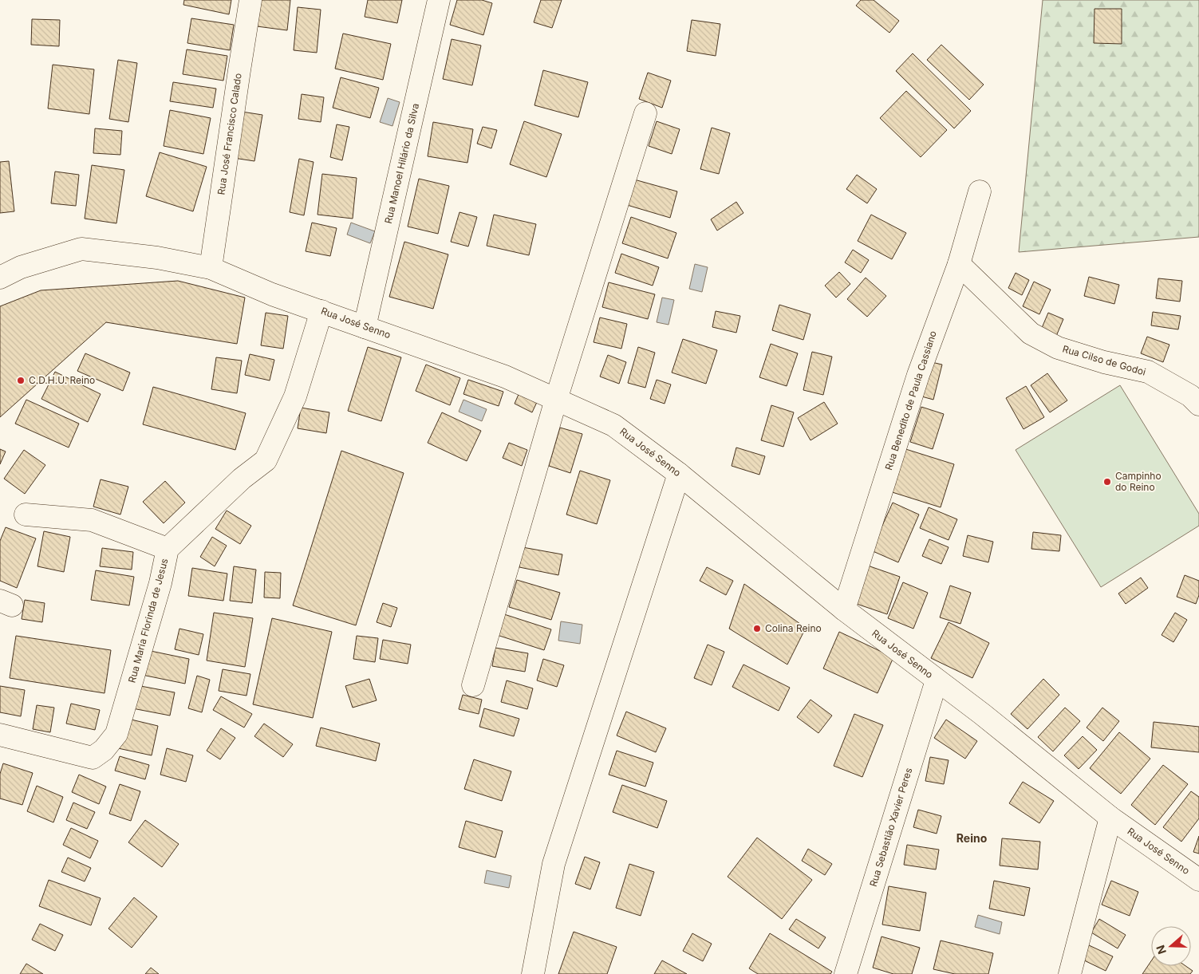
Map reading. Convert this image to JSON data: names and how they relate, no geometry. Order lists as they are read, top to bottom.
{
  "streets": {
    "street": [
      "Rua José Francisco Calado",
      "Rua Manoel Hilário da Silva",
      "Rua José Senno",
      "Rua Cilso de Godoi",
      "Rua Benedito de Paula Cassiano",
      "Rua Maria Florinda de Jesus",
      "Rua Sebastião Xavier Peres"
    ]
  },
  "crossings": [
    ["Rua José Francisco Calado", "Rua José Senno"],
    ["Rua Manoel Hilário da Silva", "Rua José Senno"],
    ["Rua José Senno", "Rua Benedito de Paula Cassiano"],
    ["Rua José Senno", "Rua Maria Florinda de Jesus"],
    ["Rua José Senno", "Rua Sebastião Xavier Peres"],
    ["Rua Cilso de Godoi", "Rua Benedito de Paula Cassiano"]
  ],
  "districts": ["Reino"],
  "places": ["C.D.H.U. Reino", "Campinho do Reino", "Colina Reino"],
  "north": "left"
}
